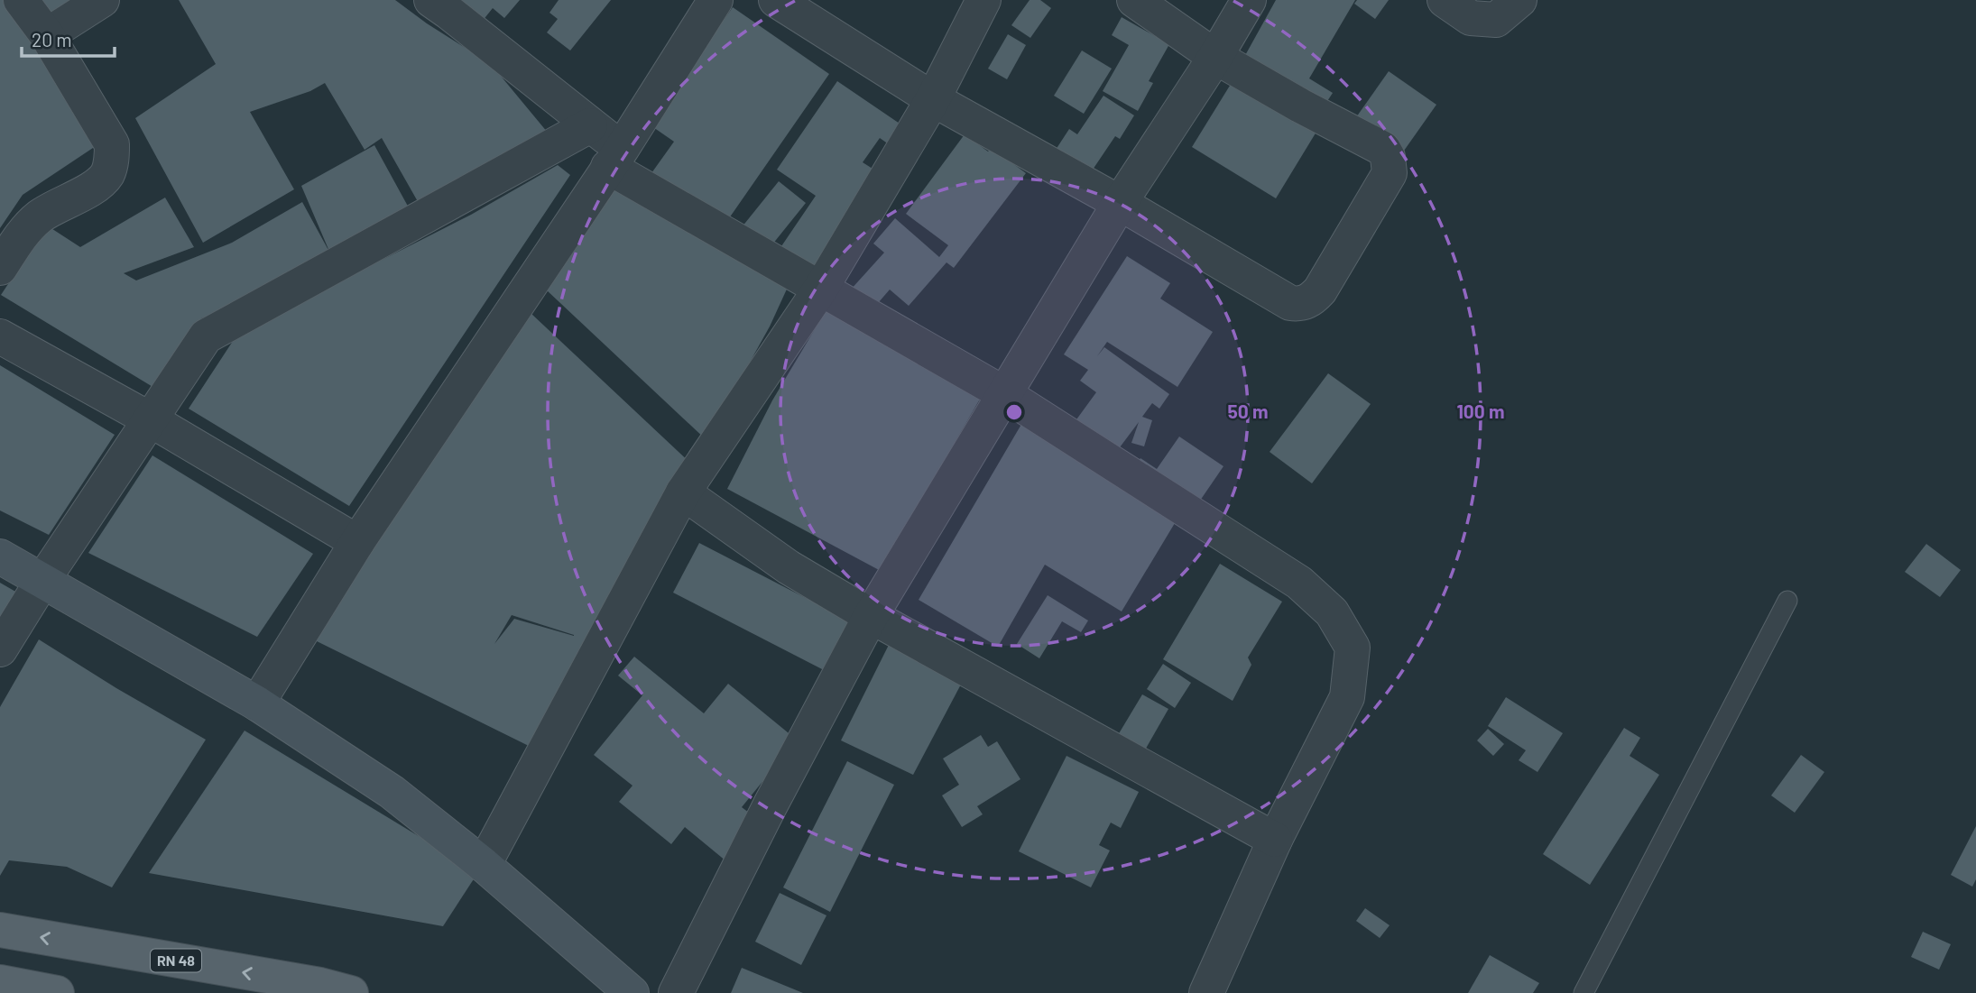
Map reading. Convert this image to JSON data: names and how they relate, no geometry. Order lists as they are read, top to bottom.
{
  "streets": {
    "main road": ["RN 48"]
  },
  "scale_bar": "20 m",
  "rings": ["50 m", "100 m"]
}
